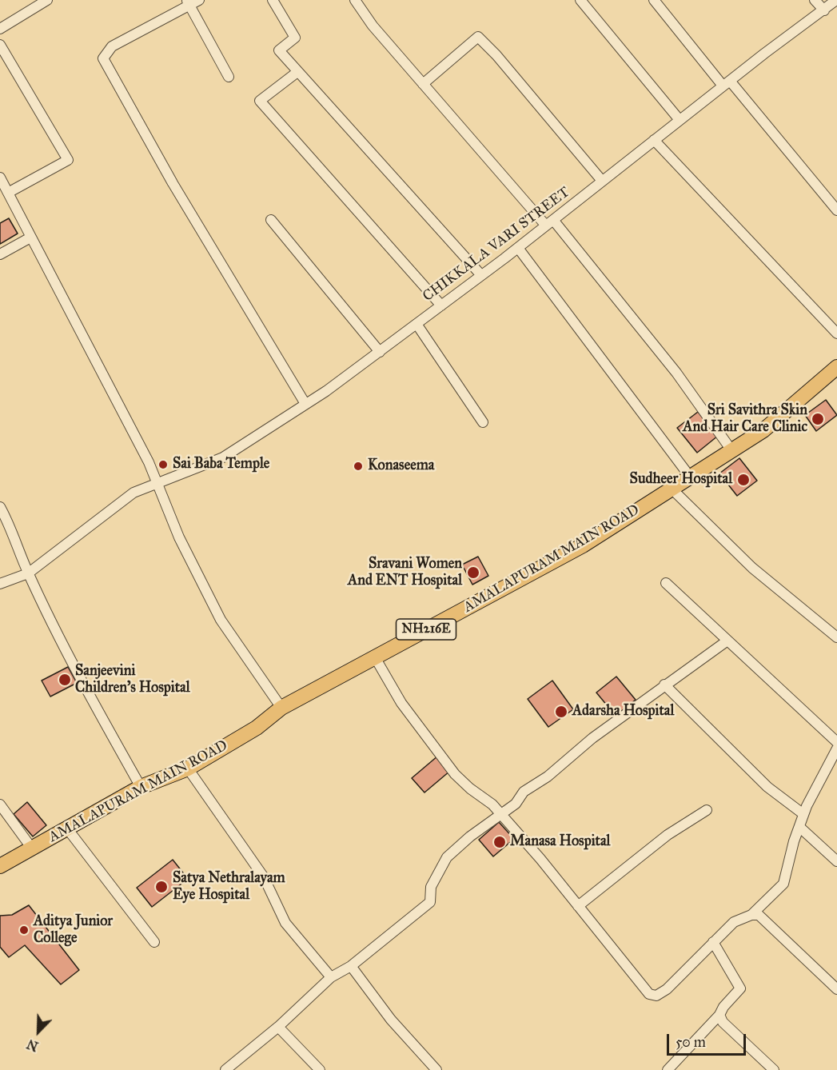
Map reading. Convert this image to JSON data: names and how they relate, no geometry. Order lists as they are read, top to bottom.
{
  "streets": {
    "highway": ["AMALAPURAM MAIN ROAD", "NH216E"],
    "street": ["CHIKKALA VARI STREET"]
  },
  "places": [
    "Sri Savithra Skin And Hair Care Clinic",
    "Sai Baba Temple",
    "Konaseema",
    "Sudheer Hospital",
    "Sravani Women And ENT Hospital",
    "Sanjeevini Children's Hospital",
    "Adarsha Hospital",
    "Manasa Hospital",
    "Satya Nethralayam Eye Hospital",
    "Aditya Junior College"
  ],
  "scale_bar": "50 m",
  "north": "bottom left"
}
